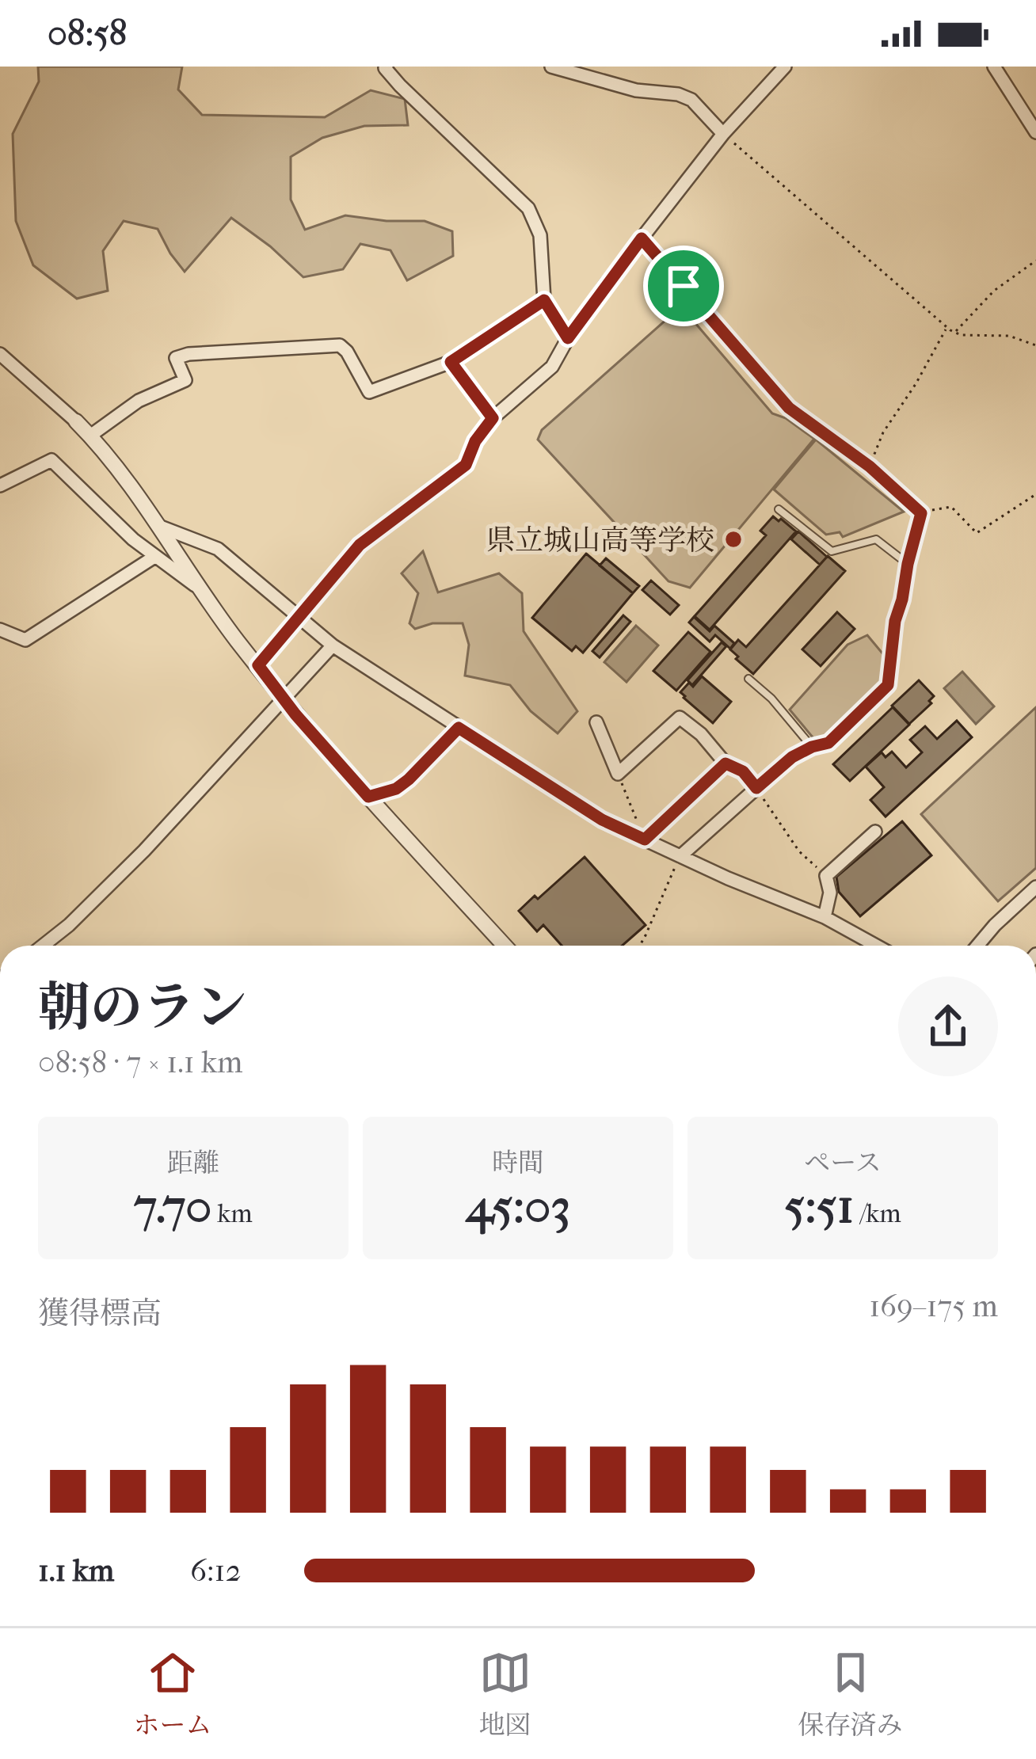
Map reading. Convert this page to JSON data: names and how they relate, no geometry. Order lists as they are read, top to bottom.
{
  "places": ["県立城山高等学校"],
  "page": {
    "status": "08:58",
    "heading": ["朝のラン", "08:58 · 7 × 1.1 km"],
    "stats": [
      ["距離", "7.70 km"],
      ["時間", "45:03"],
      ["ペース", "5:51 /km"]
    ],
    "chart": ["獲得標高", "169–175 m"],
    "list": [
      {
        "name": "1.1 km",
        "note": "6:12"
      }
    ],
    "tabs": ["ホーム", "地図", "保存済み"]
  }
}
